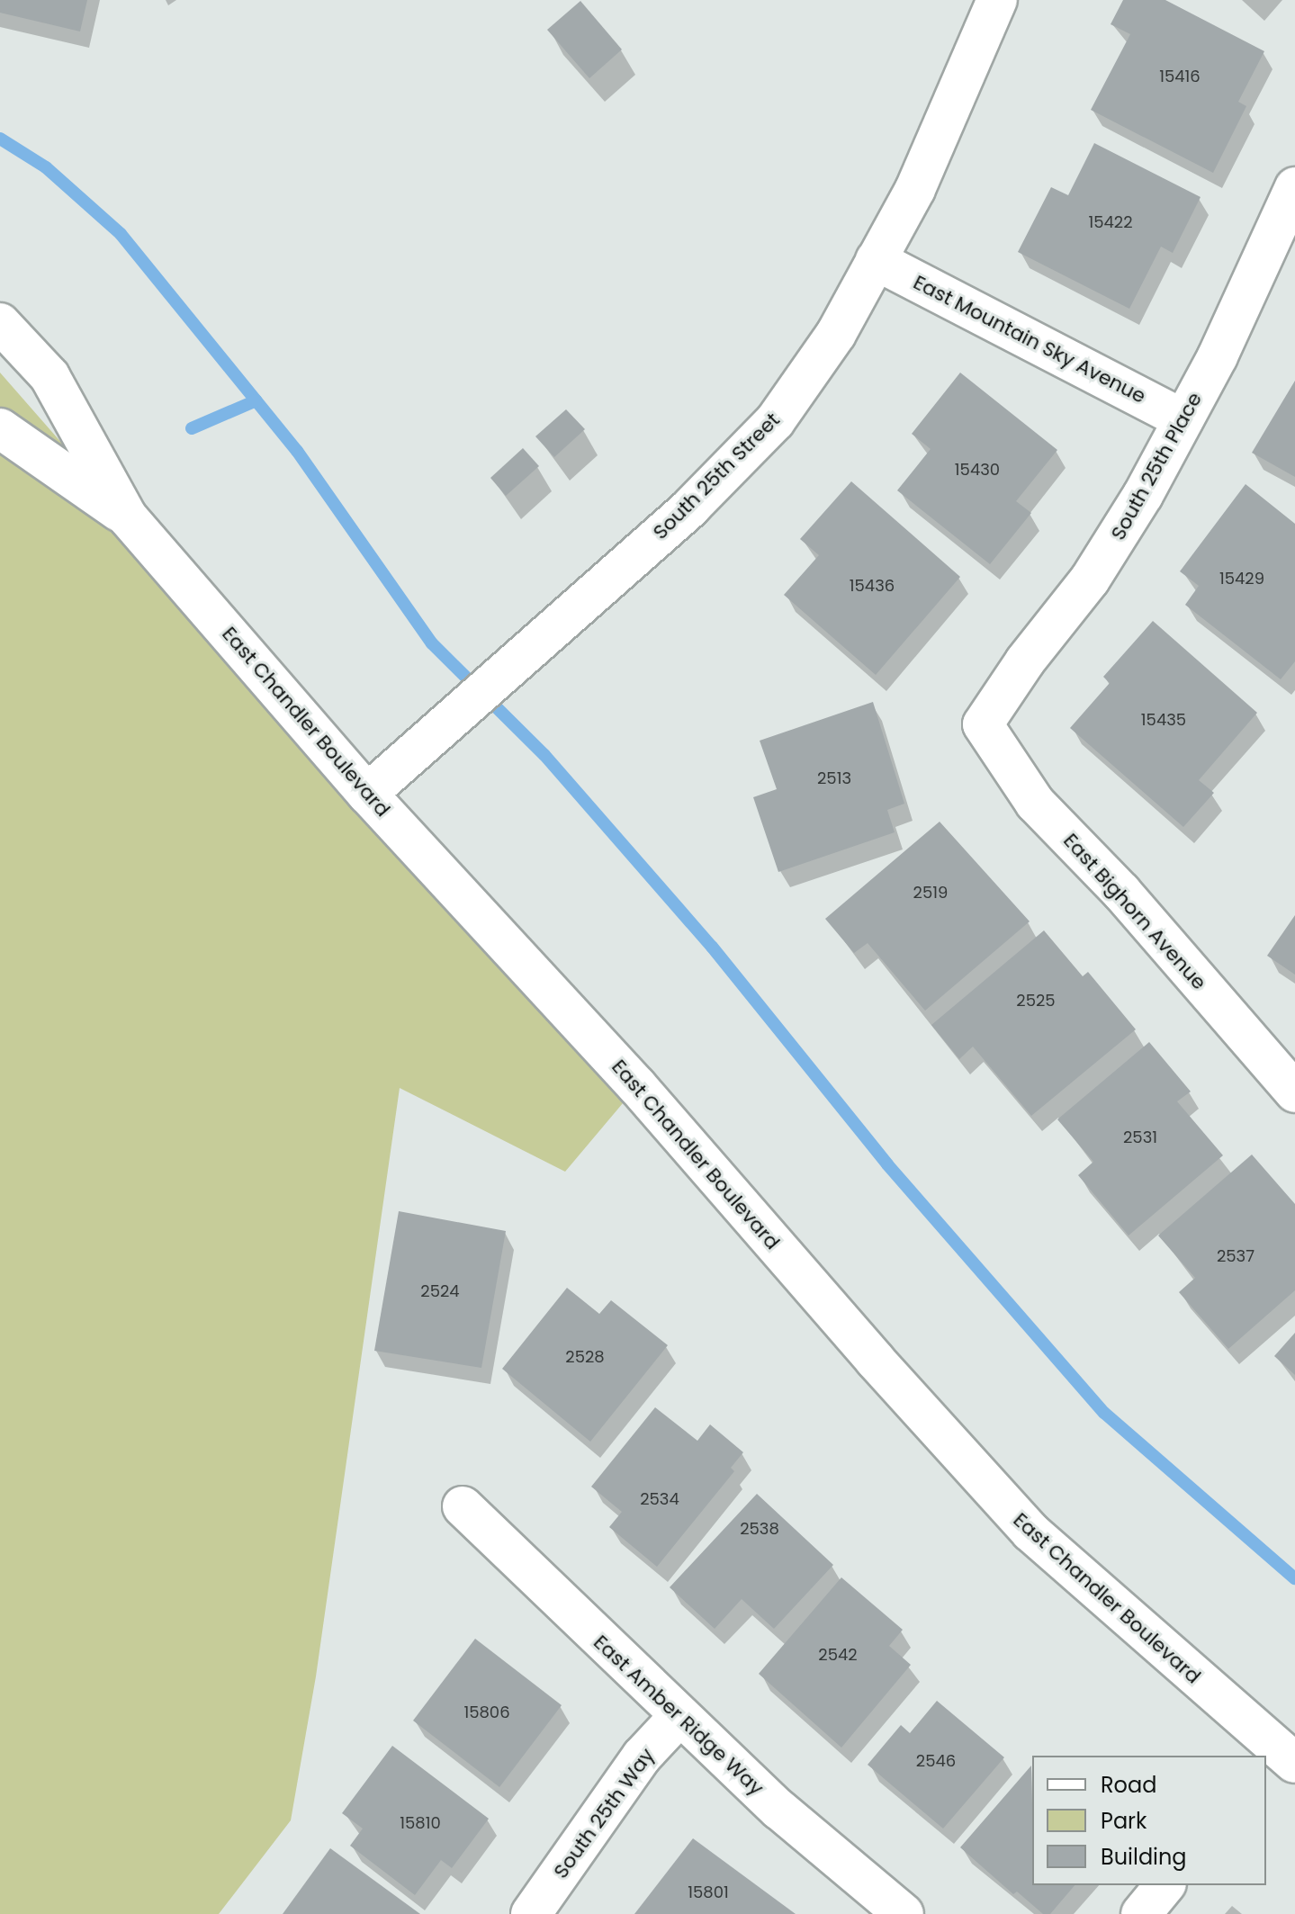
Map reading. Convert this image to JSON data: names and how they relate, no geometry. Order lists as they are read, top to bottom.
{
  "streets": {
    "street": [
      "East Mountain Sky Avenue",
      "South 25th Place",
      "South 25th Street",
      "East Chandler Boulevard",
      "East Bighorn Avenue",
      "East Amber Ridge Way",
      "South 25th Way"
    ]
  },
  "crossings": [
    ["East Mountain Sky Avenue", "South 25th Place"],
    ["East Mountain Sky Avenue", "South 25th Street"],
    ["South 25th Place", "East Bighorn Avenue"],
    ["South 25th Street", "East Chandler Boulevard"],
    ["East Amber Ridge Way", "South 25th Way"]
  ],
  "house_numbers": [
    "15416",
    "15422",
    "15430",
    "15429",
    "15436",
    "15435",
    "2513",
    "2519",
    "2525",
    "2531",
    "2537",
    "2524",
    "2528",
    "2534",
    "2538",
    "2542",
    "15806",
    "2546",
    "15810",
    "15801"
  ],
  "legend": ["Road", "Park", "Building"]
}
